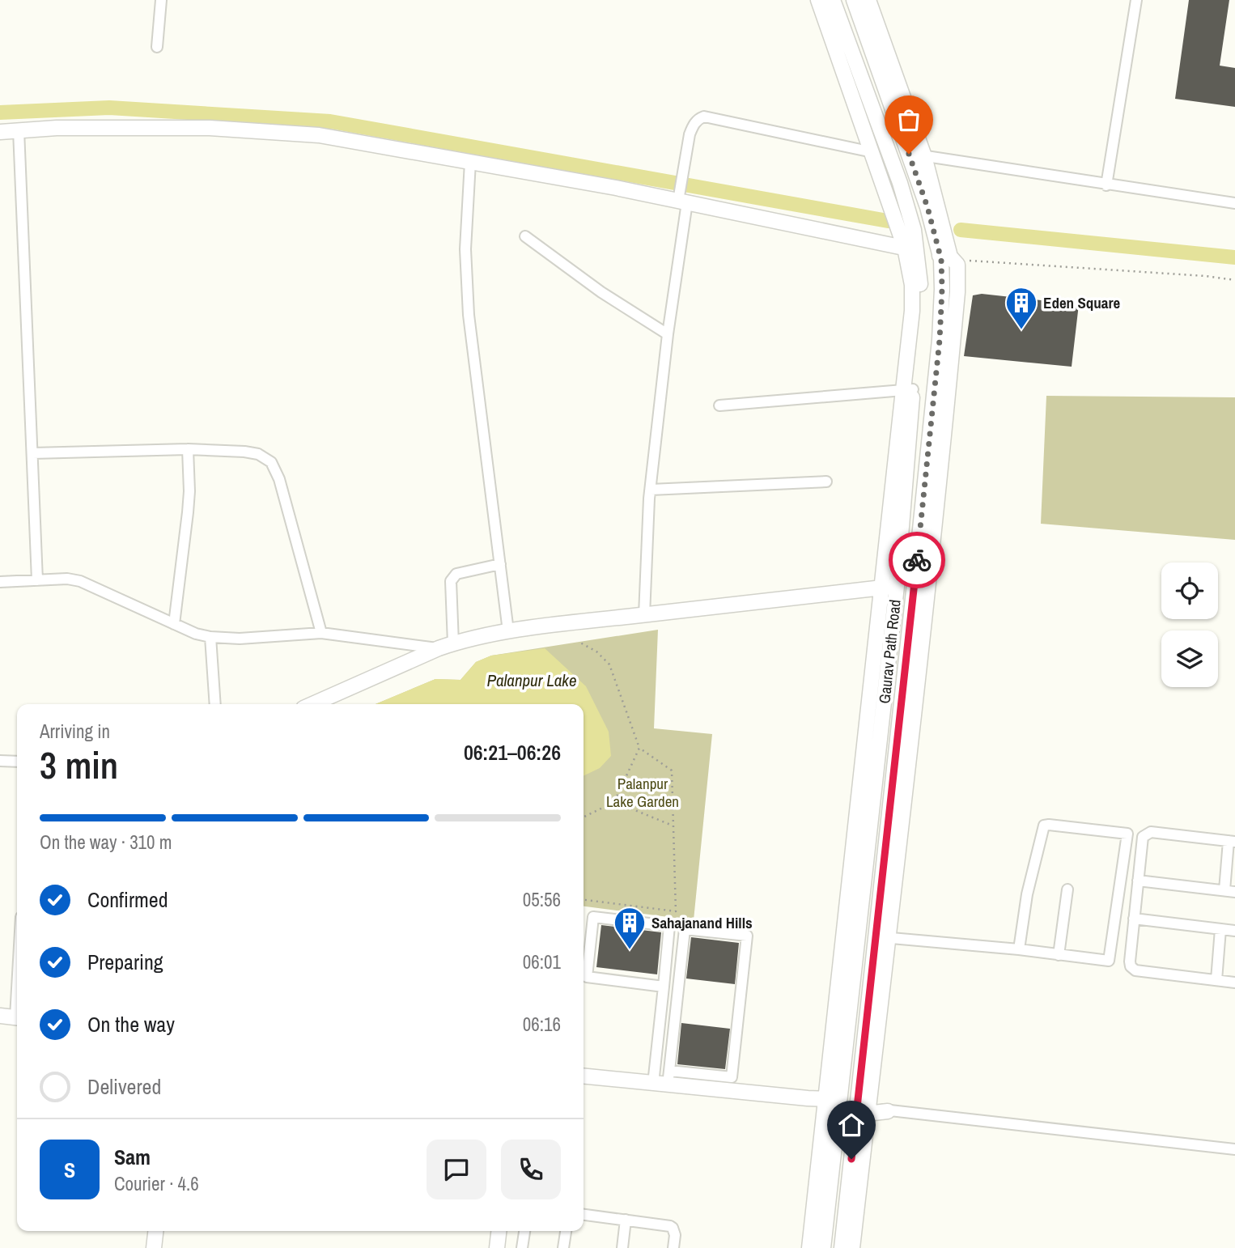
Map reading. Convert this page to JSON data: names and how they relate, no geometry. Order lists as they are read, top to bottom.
{
  "streets": {
    "street": ["Gaurav Path Road"]
  },
  "water": ["Palanpur Lake"],
  "parks": ["Palanpur Lake Garden"],
  "places": {
    "building": ["Eden Square", "Sahajanand Hills"]
  },
  "page": {
    "heading": ["3 min", "Arriving in", "06:21–06:26"],
    "panel": ["Sam", "Courier · 4.6"],
    "bar": "On the way · 310 m",
    "list": [
      ["Confirmed", "05:56"],
      ["Preparing", "06:01"],
      ["On the way", "06:16"],
      "Delivered"
    ],
    "round": "S"
  }
}
